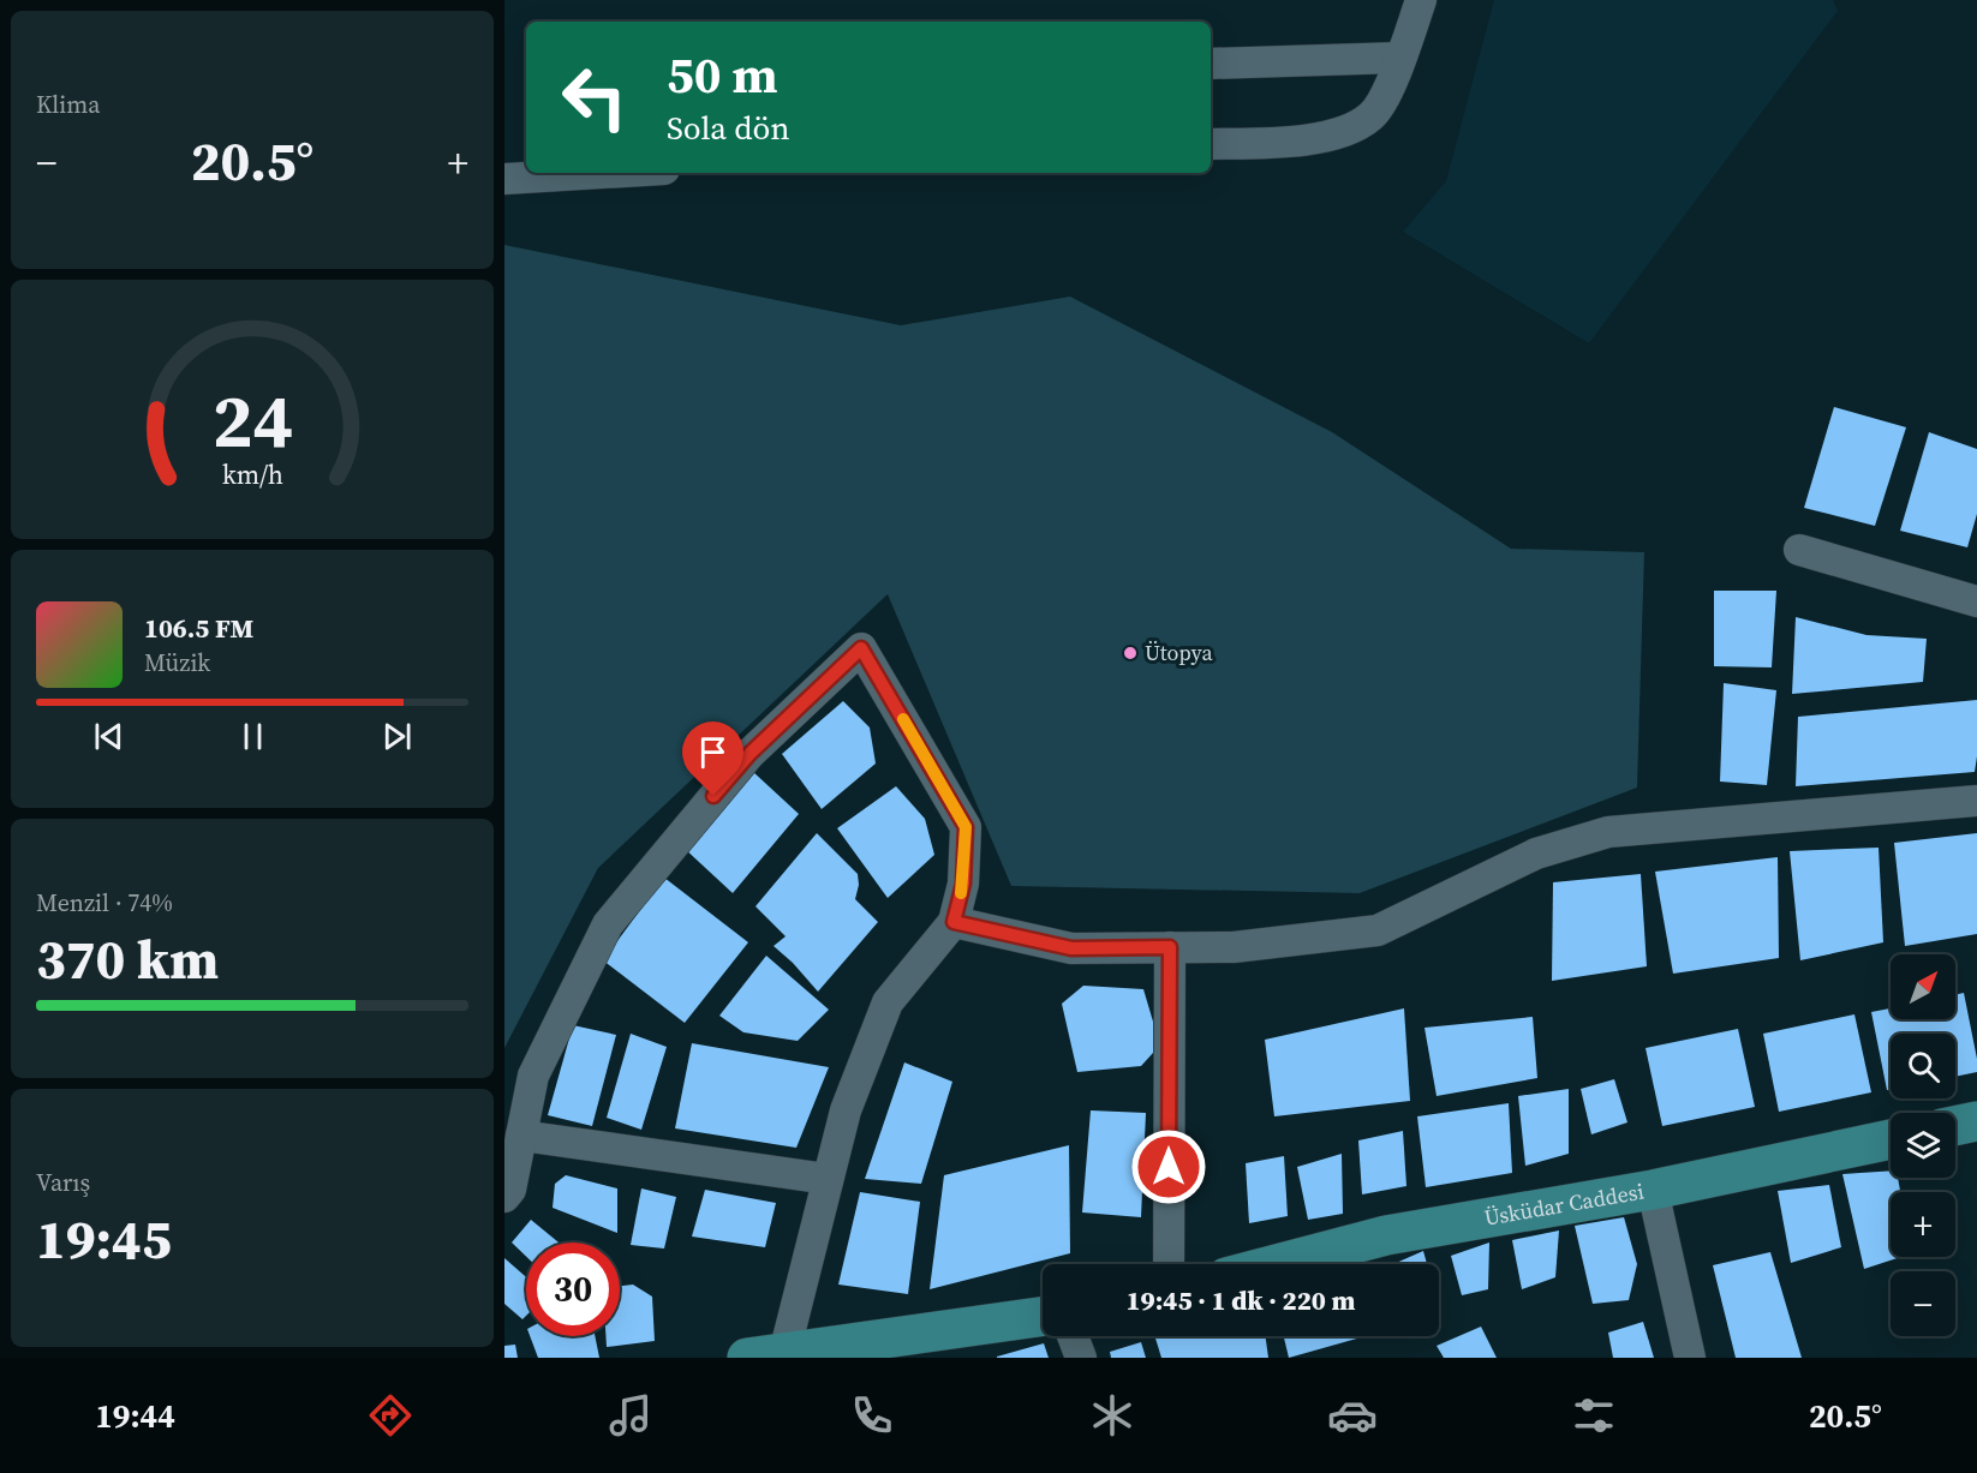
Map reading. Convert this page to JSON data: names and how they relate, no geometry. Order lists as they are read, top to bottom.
{
  "streets": {
    "main road": ["Üsküdar Caddesi"]
  },
  "places": ["Ütopya"],
  "north": "top right",
  "page": {
    "tile": [
      "Klima",
      ["Menzil · 74%", "370 km"],
      ["Varış", "19:45"]
    ],
    "turn": ["50 m", "Sola dön"],
    "heat": ["−", "20.5°", "+"],
    "song": ["106.5 FM", "Müzik"],
    "map_buttons": ["+", "−"],
    "limit": "30",
    "trip": "19:45 · 1 dk · 220 m",
    "tabs": ["19:44", "20.5°"],
    "gauge": ["24", "km/h"]
  }
}
